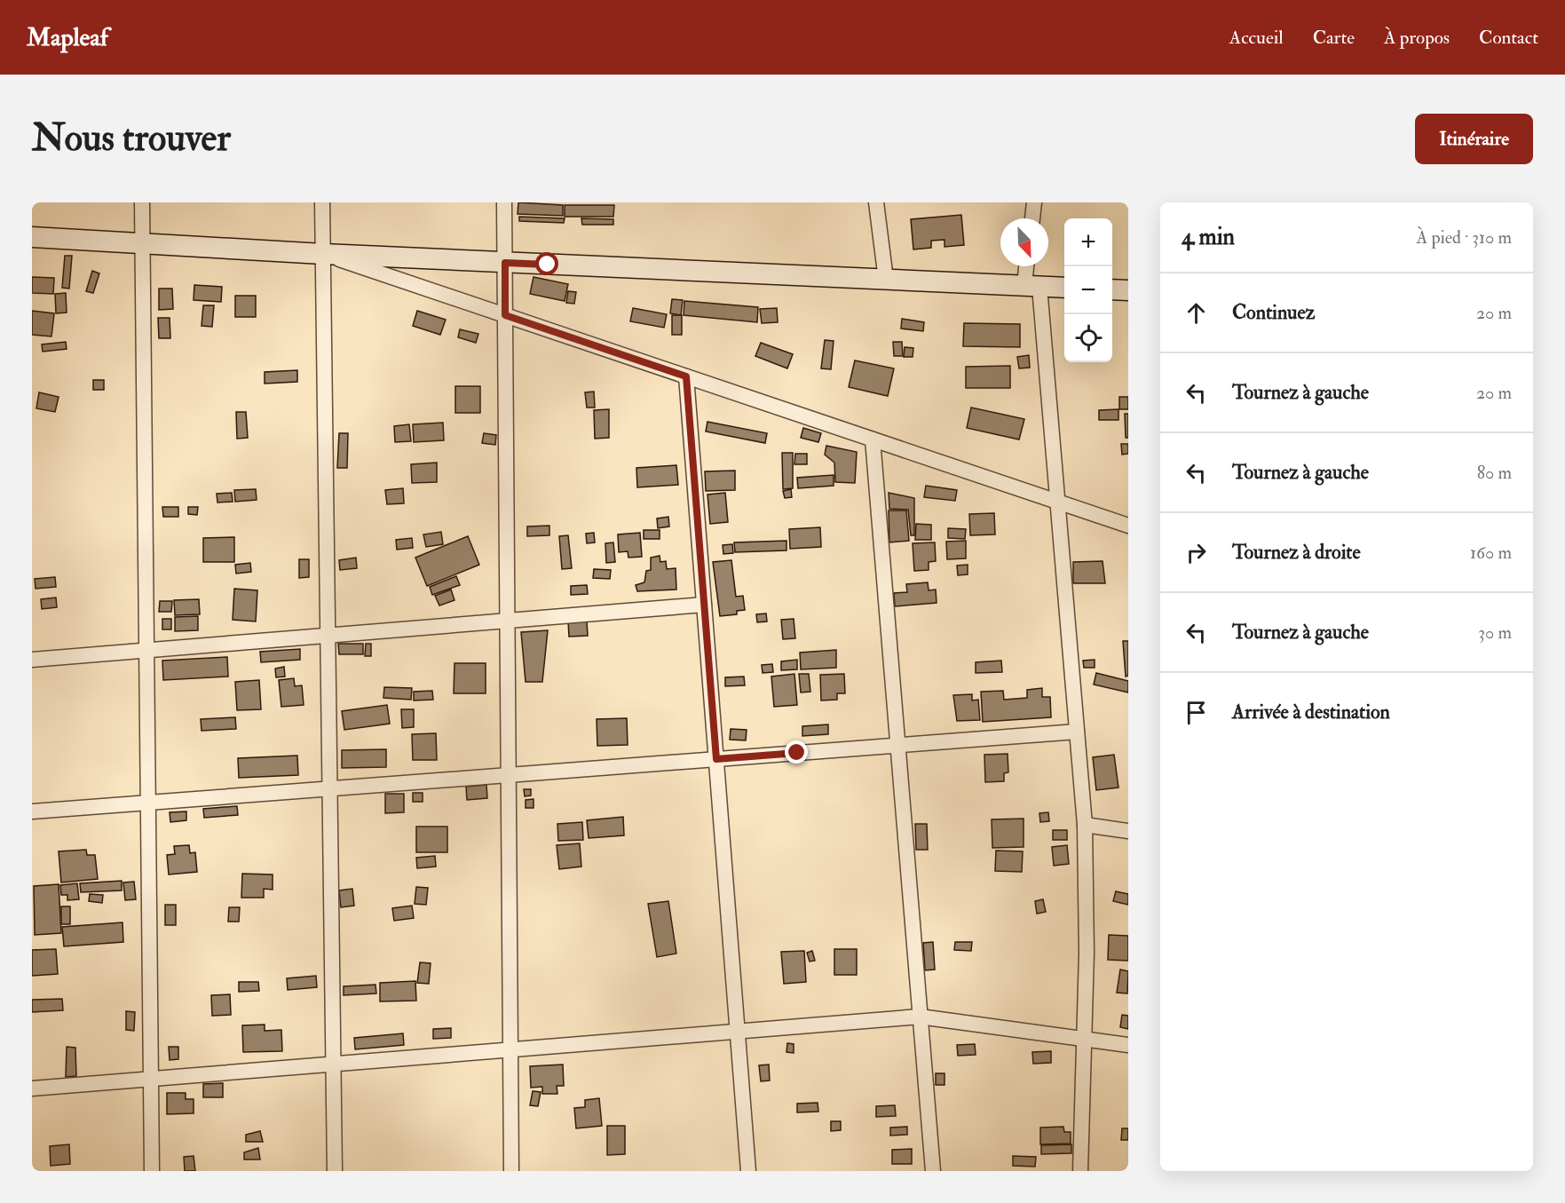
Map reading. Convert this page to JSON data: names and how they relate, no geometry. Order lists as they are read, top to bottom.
{
  "north": "bottom right",
  "page": {
    "header": "Mapleaf",
    "nav": [
      "Accueil",
      "Carte",
      "À propos",
      "Contact"
    ],
    "buttons": "Itinéraire",
    "title": "Nous trouver",
    "heading": ["4 min", "À pied · 310 m"],
    "map_buttons": ["+", "−"],
    "list": [
      ["Continuez", "20 m"],
      ["Tournez à gauche", "20 m"],
      ["Tournez à gauche", "80 m"],
      ["Tournez à droite", "160 m"],
      ["Tournez à gauche", "30 m"],
      "Arrivée à destination"
    ]
  }
}
